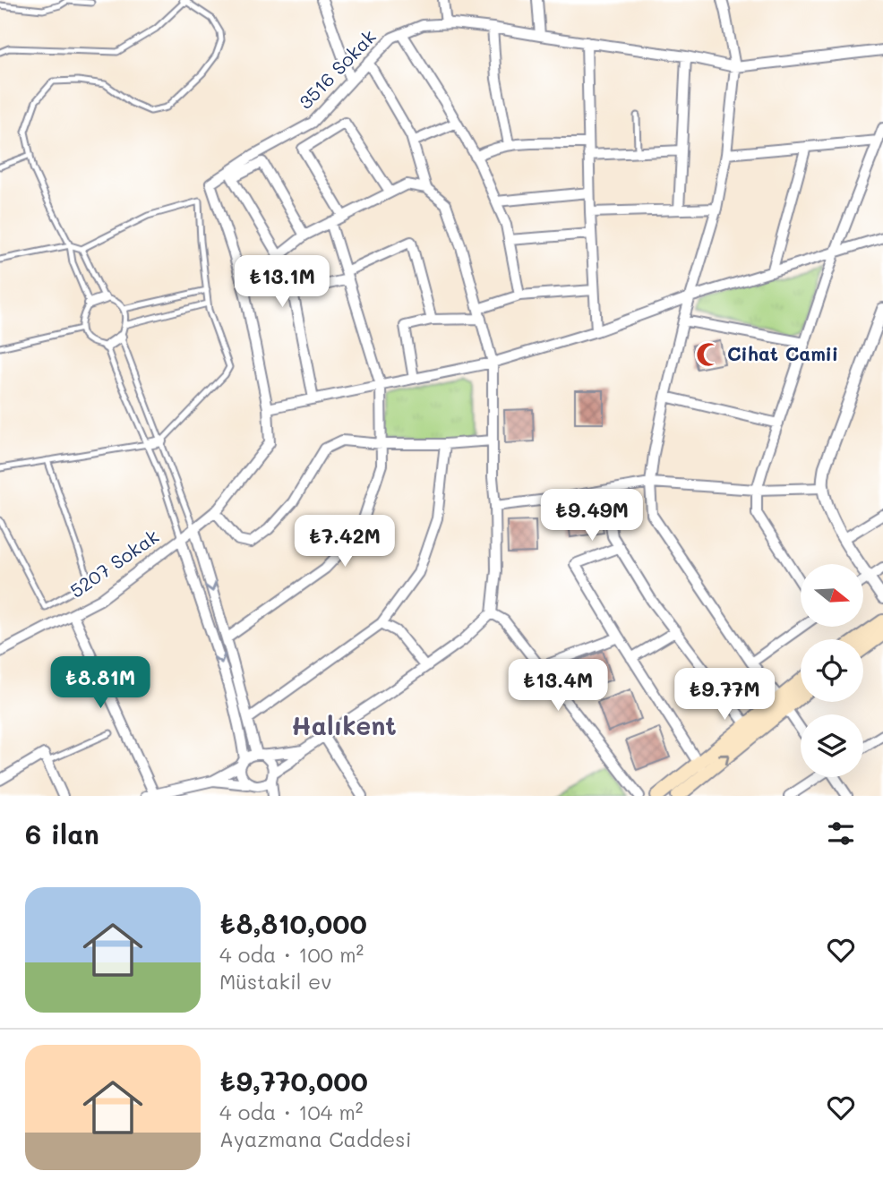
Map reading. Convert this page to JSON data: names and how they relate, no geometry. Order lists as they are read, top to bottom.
{
  "streets": {
    "street": ["3516 Sokak", "5207 Sokak"]
  },
  "districts": ["Halıkent"],
  "places": {
    "mosque": ["Cihat Camii"]
  },
  "north": "right",
  "page": {
    "price": [
      "₺13.1M",
      "₺9.49M",
      "₺7.42M",
      "₺8.81M",
      "₺13.4M",
      "₺9.77M"
    ],
    "heading": "6 ilan",
    "list": [
      {
        "name": "₺8,810,000",
        "note": "4 oda · 100 m² · Müstakil ev"
      },
      {
        "name": "₺9,770,000",
        "note": "4 oda · 104 m² · Ayazmana Caddesi"
      }
    ]
  }
}
